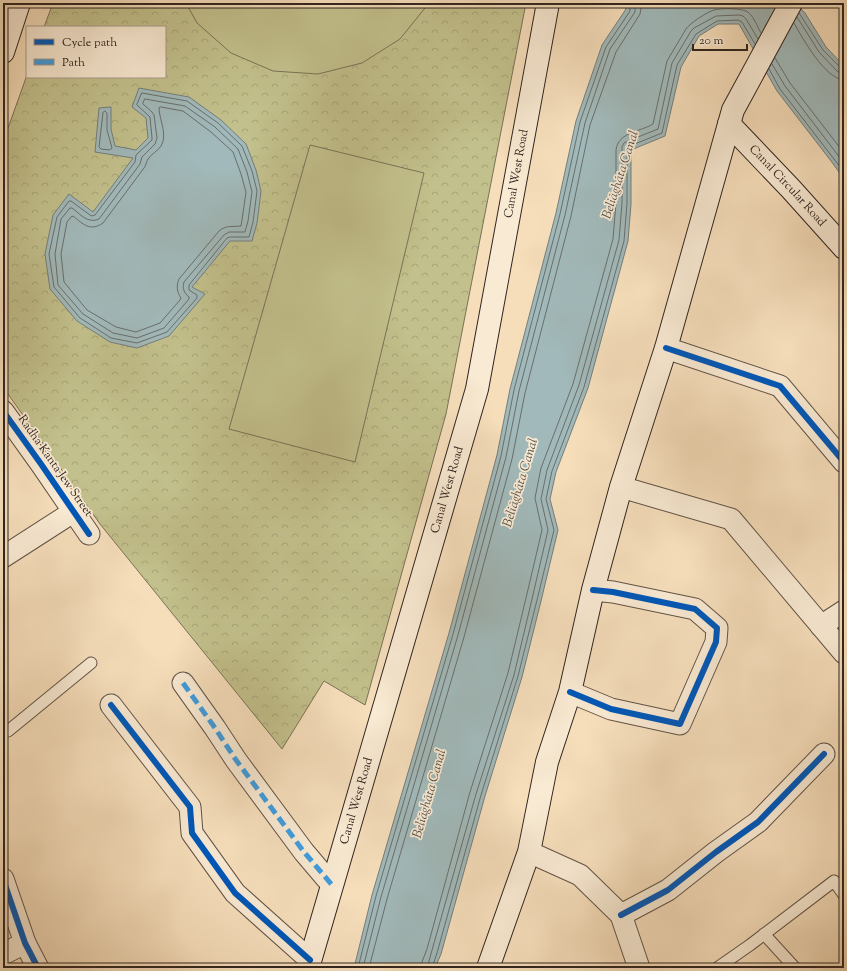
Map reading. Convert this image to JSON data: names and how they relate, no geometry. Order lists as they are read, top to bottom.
{
  "streets": {
    "main road": ["Canal West Road", "Canal Circular Road"],
    "street": ["Radha Kanta Jew Street"]
  },
  "water": ["Beliāghāta Canal"],
  "legend": ["Cycle path", "Path"],
  "scale_bar": "20 m"
}
